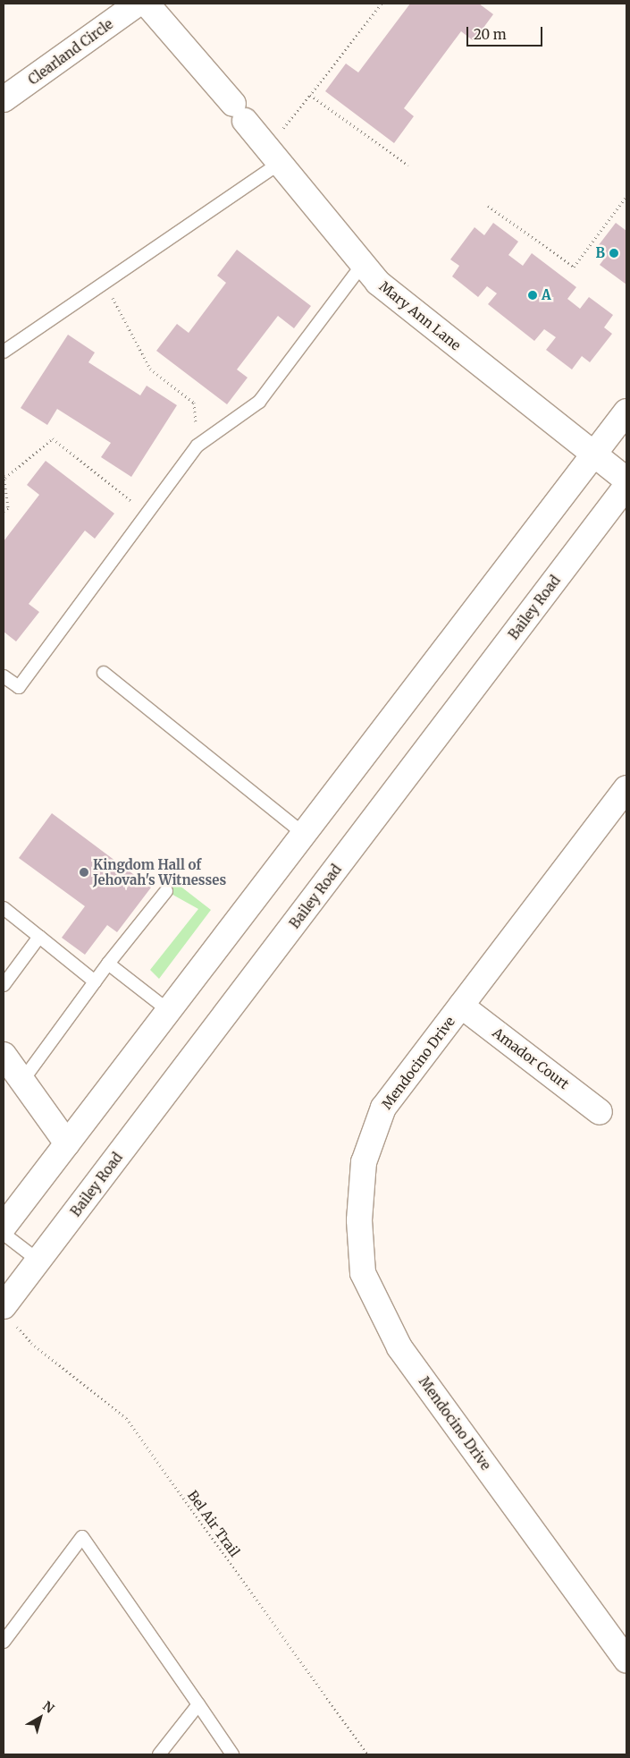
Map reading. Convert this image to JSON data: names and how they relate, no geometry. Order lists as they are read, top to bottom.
{
  "streets": {
    "street": [
      "Clearland Circle",
      "Mary Ann Lane",
      "Bailey Road",
      "Amador Court",
      "Mendocino Drive"
    ],
    "path": ["Bel Air Trail"]
  },
  "crossings": [
    ["Amador Court", "Mendocino Drive"]
  ],
  "places": ["B", "A", "Kingdom Hall of Jehovah's Witnesses"],
  "scale_bar": "20 m",
  "north": "top right"
}
